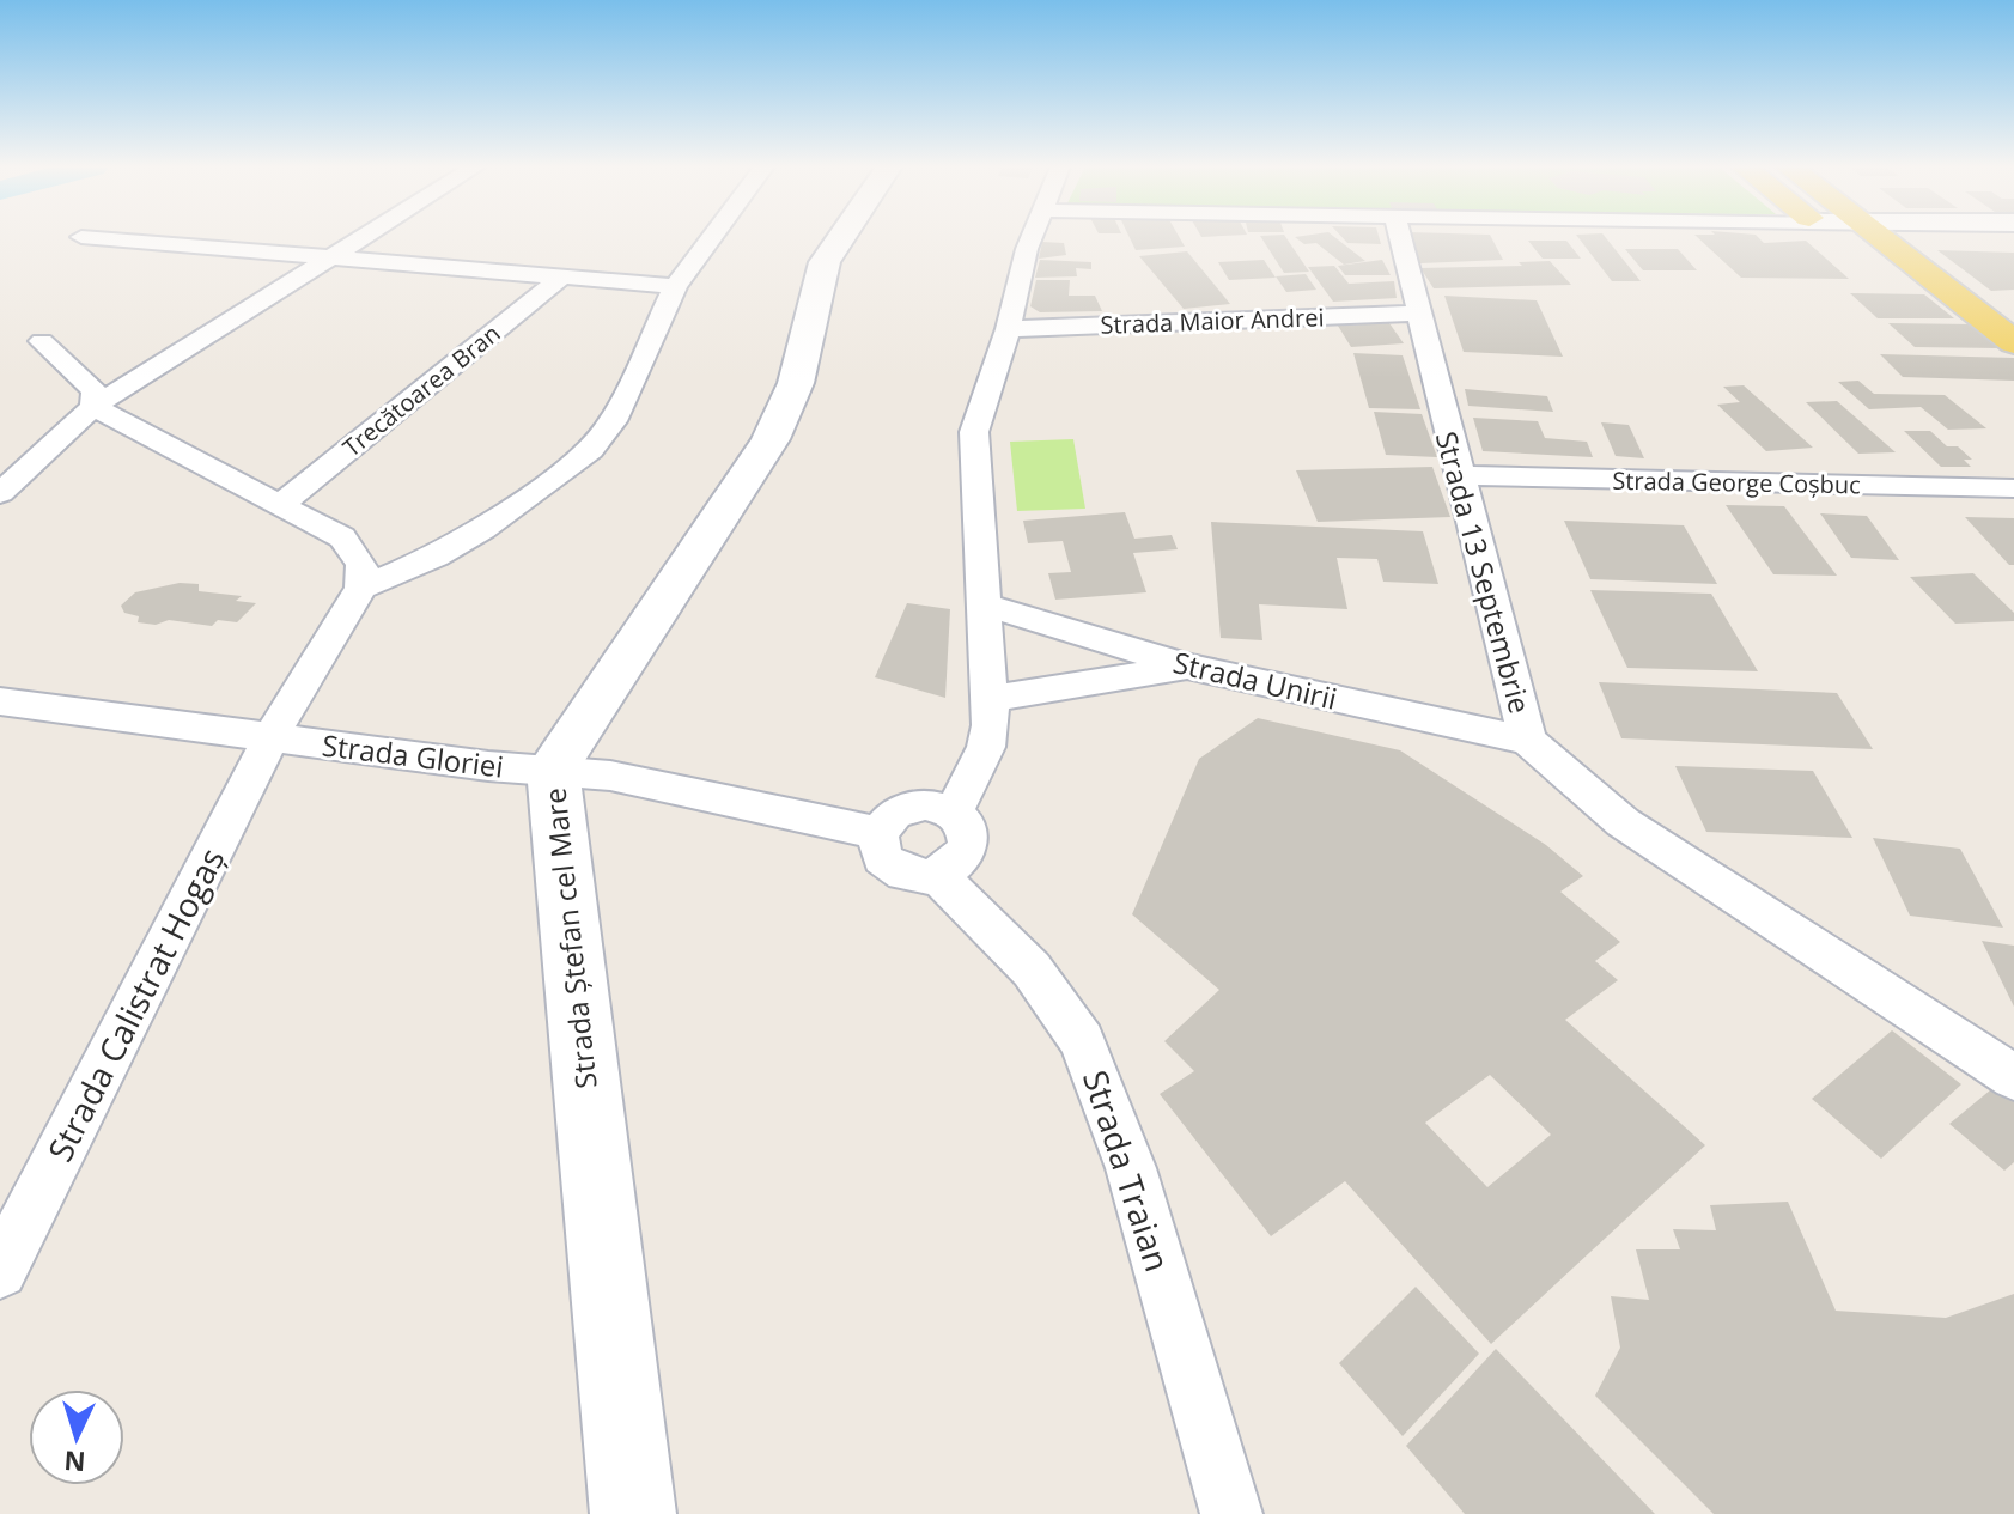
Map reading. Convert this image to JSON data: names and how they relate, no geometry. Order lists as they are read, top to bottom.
{
  "streets": {
    "street": [
      "Strada Maior Andrei",
      "Trecătoarea Bran",
      "Strada George Coșbuc",
      "Strada 13 Septembrie",
      "Strada Unirii",
      "Strada Gloriei",
      "Strada Ștefan cel Mare",
      "Strada Calistrat Hogaș",
      "Strada Traian"
    ]
  },
  "crossings": [
    ["Strada Maior Andrei", "Strada 13 Septembrie"],
    ["Strada George Coșbuc", "Strada 13 Septembrie"],
    ["Strada 13 Septembrie", "Strada Unirii"],
    ["Strada Gloriei", "Strada Ștefan cel Mare"],
    ["Strada Gloriei", "Strada Calistrat Hogaș"],
    ["Strada Gloriei", "Strada Traian"]
  ],
  "north": "bottom"
}
